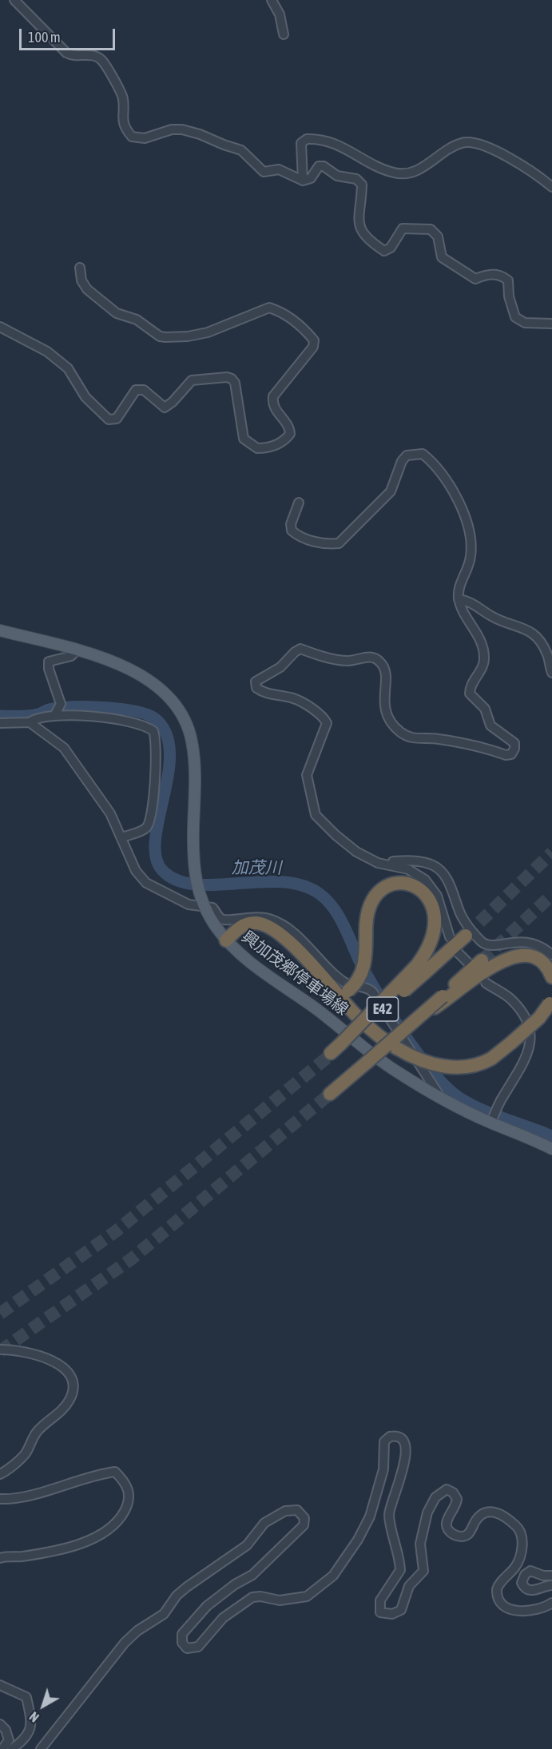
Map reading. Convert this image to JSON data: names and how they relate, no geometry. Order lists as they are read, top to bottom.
{
  "streets": {
    "highway": ["E42"],
    "main road": ["興加茂郷停車場線"]
  },
  "water": ["加茂川"],
  "scale_bar": "100 m",
  "north": "bottom left"
}
